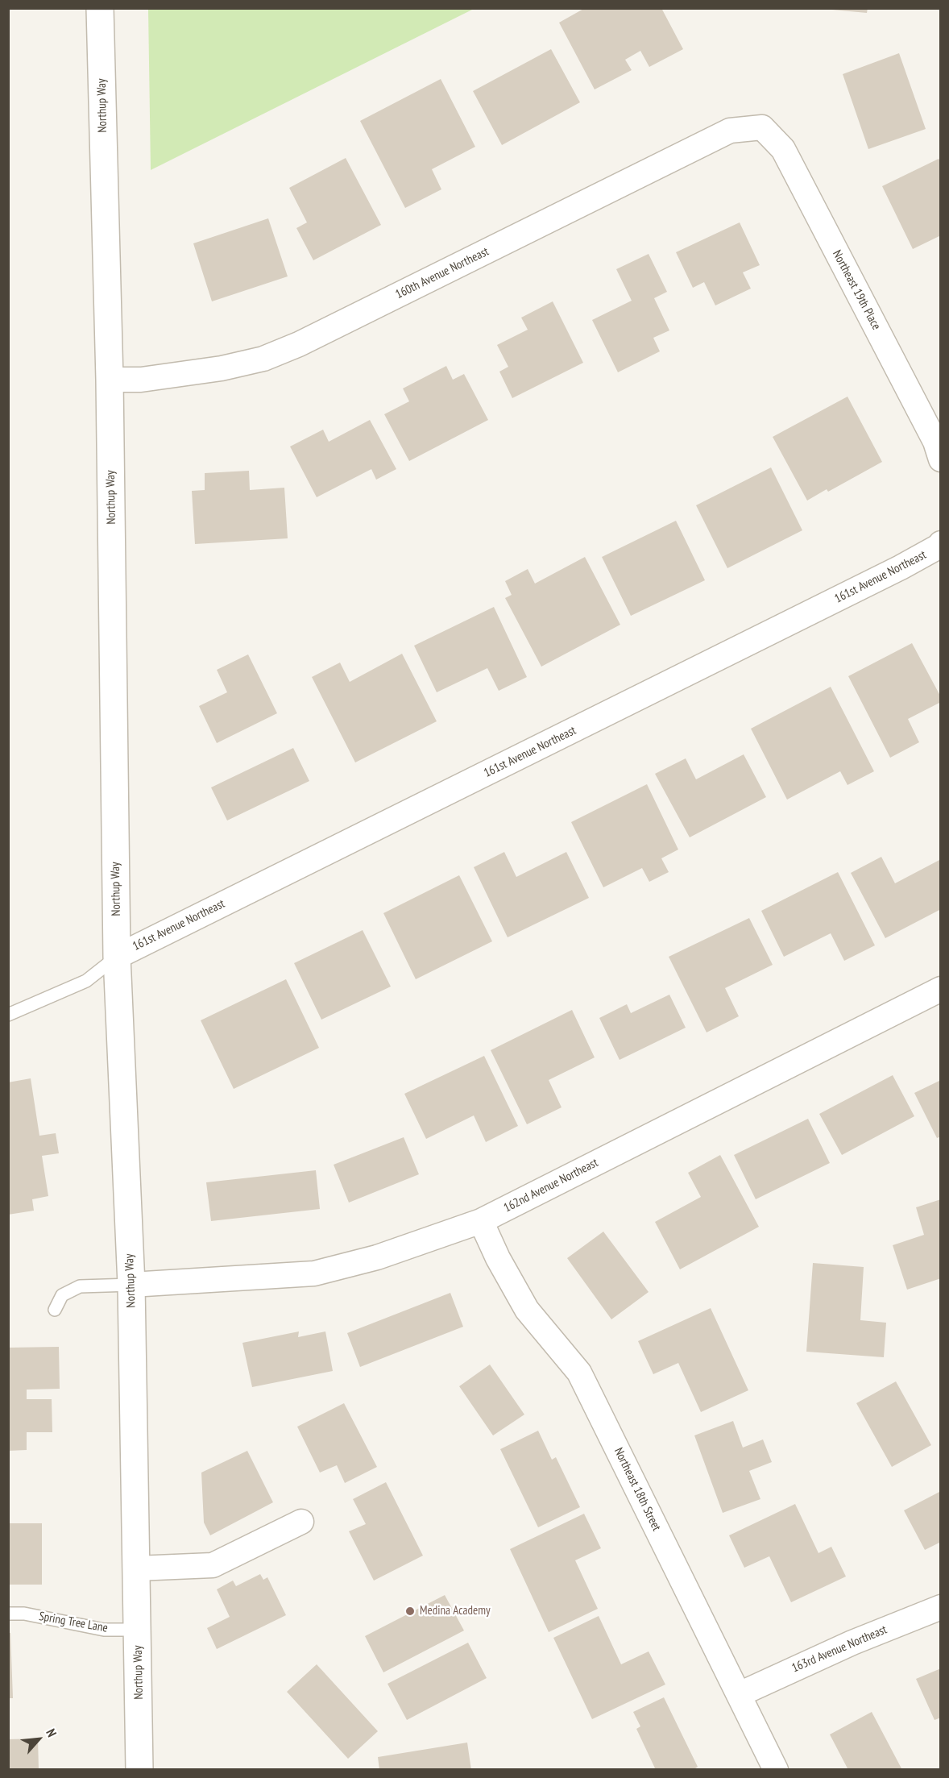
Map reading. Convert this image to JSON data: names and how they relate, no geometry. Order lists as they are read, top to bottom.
{
  "streets": {
    "street": [
      "Northup Way",
      "160th Avenue Northeast",
      "Northeast 19th Place",
      "161st Avenue Northeast",
      "162nd Avenue Northeast",
      "Northeast 18th Street",
      "163rd Avenue Northeast"
    ],
    "lane": ["Spring Tree Lane"]
  },
  "crossings": [
    ["Northup Way", "160th Avenue Northeast"],
    ["Northup Way", "161st Avenue Northeast"],
    ["Northup Way", "162nd Avenue Northeast"],
    ["Northup Way", "Spring Tree Lane"],
    ["160th Avenue Northeast", "Northeast 19th Place"],
    ["162nd Avenue Northeast", "Northeast 18th Street"],
    ["Northeast 18th Street", "163rd Avenue Northeast"]
  ],
  "places": ["Medina Academy"],
  "north": "top right"
}
